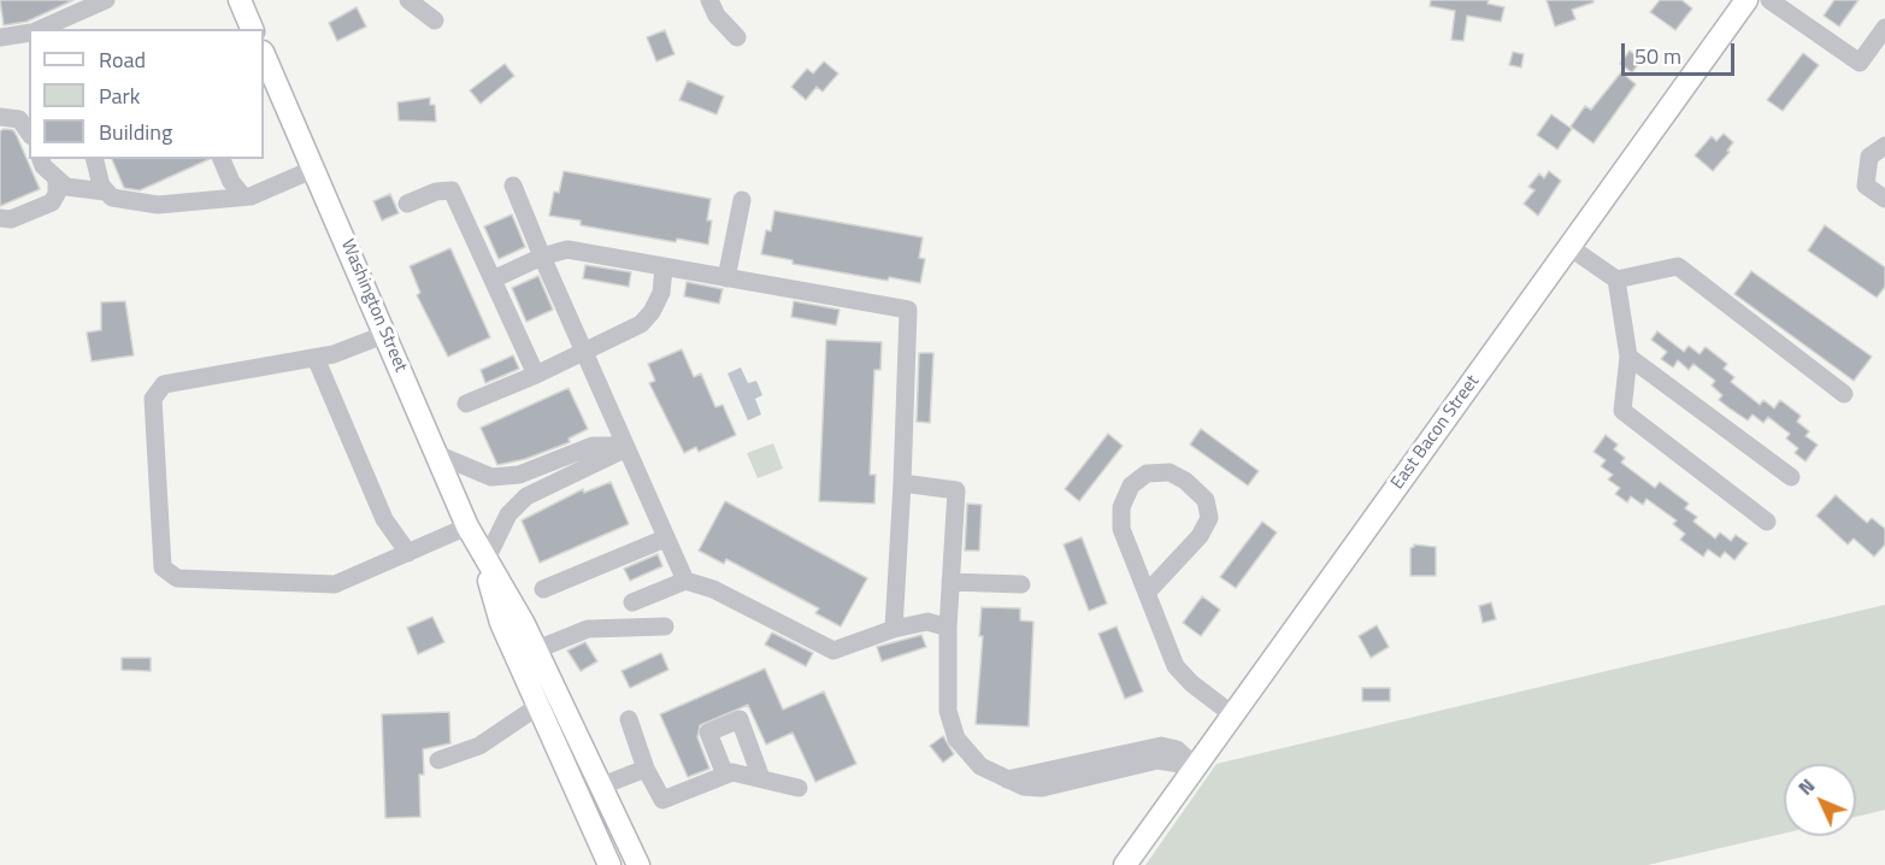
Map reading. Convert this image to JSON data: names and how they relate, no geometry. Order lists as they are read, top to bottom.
{
  "streets": {
    "main road": ["Washington Street", "East Bacon Street"]
  },
  "legend": ["Road", "Park", "Building"],
  "scale_bar": "50 m",
  "north": "top left"
}
